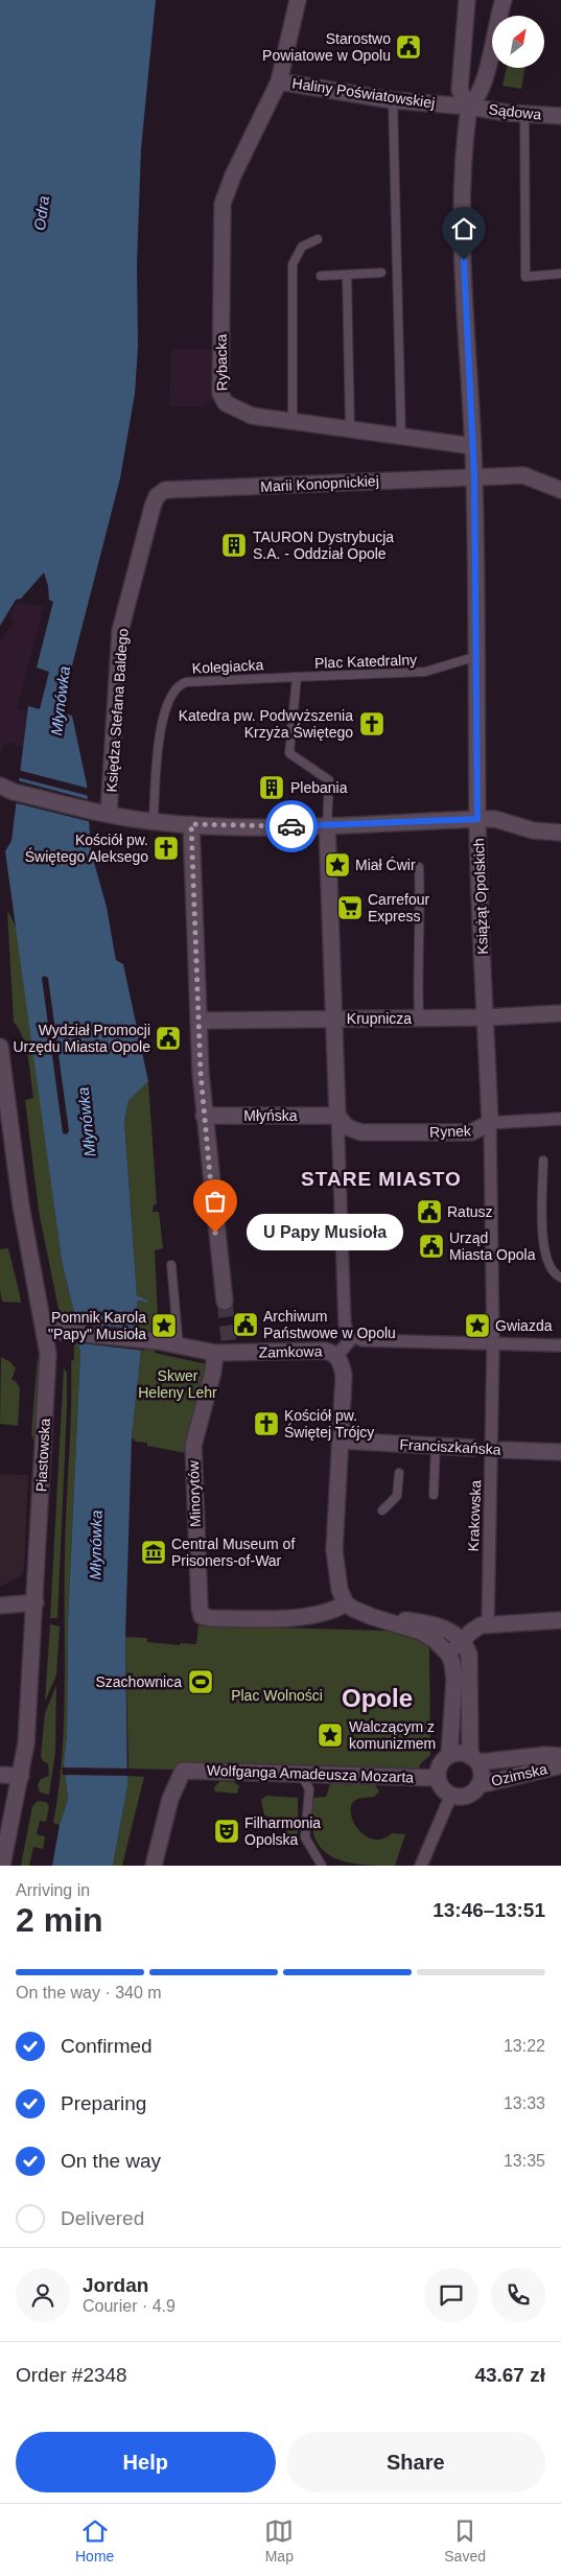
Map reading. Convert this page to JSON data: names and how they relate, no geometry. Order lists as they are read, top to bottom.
{
  "streets": {
    "street": [
      "Haliny Poświatowskiej",
      "Sądowa",
      "Rybacka",
      "Marii Konopnickiej",
      "Księdza Stefana Baldego",
      "Książąt Opolskich",
      "Krupnicza",
      "Młyńska",
      "Rynek",
      "Zamkowa",
      "Franciszkańska",
      "Piastowska",
      "Minorytów",
      "Krakowska",
      "Wolfganga Amadeusza Mozarta",
      "Ozimska"
    ],
    "lane": ["Plac Katedralny", "Kolegiacka"]
  },
  "crossings": [
    ["Haliny Poświatowskiej", "Sądowa"],
    ["Haliny Poświatowskiej", "Rybacka"],
    ["Haliny Poświatowskiej", "Książąt Opolskich"],
    ["Sądowa", "Książąt Opolskich"],
    ["Rybacka", "Książąt Opolskich"],
    ["Marii Konopnickiej", "Księdza Stefana Baldego"],
    ["Marii Konopnickiej", "Książąt Opolskich"],
    ["Plac Katedralny", "Kolegiacka"],
    ["Plac Katedralny", "Książąt Opolskich"],
    ["Książąt Opolskich", "Krupnicza"],
    ["Książąt Opolskich", "Rynek"],
    ["Młyńska", "Rynek"],
    ["Rynek", "Krakowska"],
    ["Zamkowa", "Franciszkańska"],
    ["Zamkowa", "Piastowska"],
    ["Zamkowa", "Minorytów"],
    ["Franciszkańska", "Krakowska"],
    ["Wolfganga Amadeusza Mozarta", "Ozimska"]
  ],
  "districts": ["STARE MIASTO", "Opole"],
  "water": ["Odra", "Młynówka"],
  "parks": ["Skwer Heleny Lehr", "Plac Wolności"],
  "places": {
    "public building": [
      "Starostwo Powiatowe w Opolu",
      "Wydział Promocji Urzędu Miasta Opole",
      "Ratusz",
      "Urząd Miasta Opola",
      "Archiwum Państwowe w Opolu"
    ],
    "building": ["TAURON Dystrybucja S.A. - Oddział Opole", "Plebania"],
    "church": ["Katedra pw. Podwyższenia Krzyża Świętego", "Kościół pw. Świętego Aleksego", "Kościół pw. Świętej Trójcy"],
    "place": [
      "Miał Ćwir",
      "Pomnik Karola \"Papy\" Musioła",
      "Gwiazda",
      "Walczącym z komunizmem"
    ],
    "supermarket": ["Carrefour Express"],
    "other": ["U Papy Musioła"],
    "museum": ["Central Museum of Prisoners-of-War"],
    "sports": ["Szachownica"],
    "theatre": ["Filharmonia Opolska"]
  },
  "north": "top right",
  "page": {
    "bubble": "U Papy Musioła",
    "heading": ["2 min", "Arriving in", "13:46–13:51"],
    "panel": [
      "Jordan",
      "Courier · 4.9",
      "Order #2348",
      "43.67 zł"
    ],
    "bar": "On the way · 340 m",
    "list": [
      ["Confirmed", "13:22"],
      ["Preparing", "13:33"],
      ["On the way", "13:35"],
      "Delivered"
    ],
    "buttons": ["Help", "Share"],
    "tabs": ["Home", "Map", "Saved"]
  }
}
